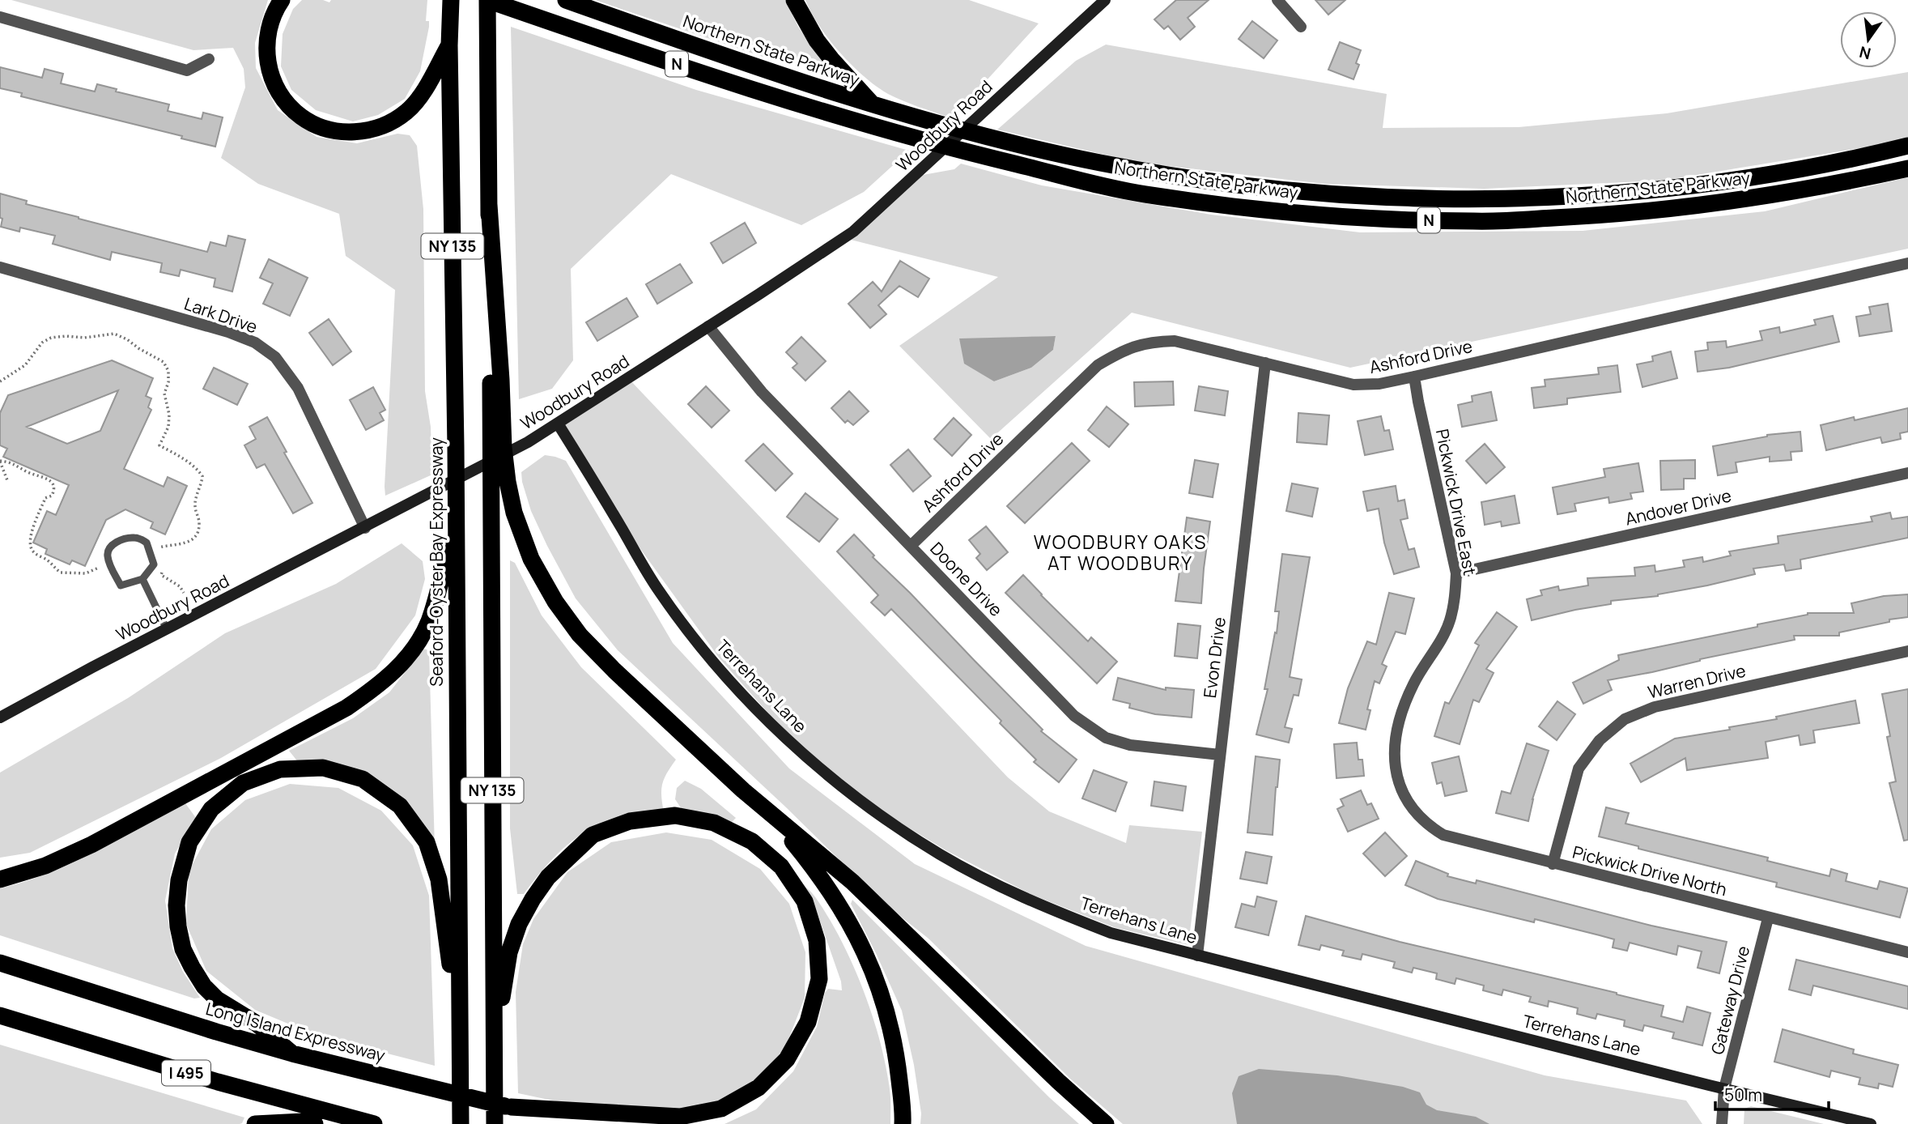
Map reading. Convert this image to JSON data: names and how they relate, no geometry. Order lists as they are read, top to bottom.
{
  "streets": {
    "highway": [
      "Northern State Parkway",
      "N",
      "NY 135",
      "Seaford-Oyster Bay Expressway",
      "Long Island Expressway",
      "I 495"
    ],
    "main road": ["Woodbury Road", "Terrehans Lane"],
    "street": [
      "Lark Drive",
      "Ashford Drive",
      "Pickwick Drive East",
      "Andover Drive",
      "Doone Drive",
      "Evon Drive",
      "Warren Drive",
      "Pickwick Drive North",
      "Gateway Drive"
    ]
  },
  "crossings": [
    ["Woodbury Road", "Lark Drive"],
    ["Woodbury Road", "Doone Drive"],
    ["Woodbury Road", "Terrehans Lane"],
    ["Ashford Drive", "Pickwick Drive East"],
    ["Ashford Drive", "Doone Drive"],
    ["Ashford Drive", "Evon Drive"],
    ["Pickwick Drive East", "Andover Drive"],
    ["Pickwick Drive East", "Pickwick Drive North"],
    ["Doone Drive", "Evon Drive"],
    ["Evon Drive", "Terrehans Lane"],
    ["Warren Drive", "Pickwick Drive North"],
    ["Terrehans Lane", "Gateway Drive"],
    ["Pickwick Drive North", "Gateway Drive"]
  ],
  "districts": ["WOODBURY OAKS AT WOODBURY"],
  "scale_bar": "50 m",
  "north": "bottom"
}
